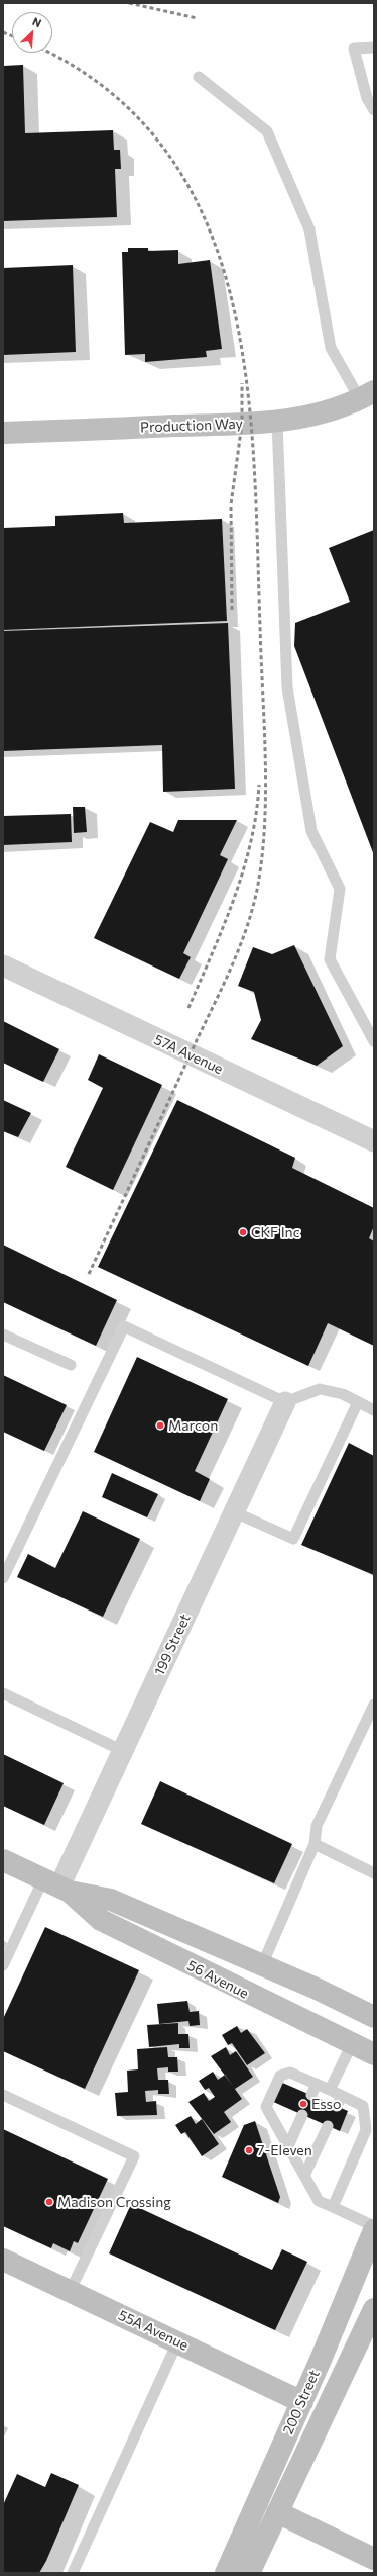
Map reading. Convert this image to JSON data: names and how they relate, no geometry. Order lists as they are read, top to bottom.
{
  "streets": {
    "main road": [
      "Production Way",
      "56 Avenue",
      "55A Avenue",
      "200 Street"
    ],
    "street": ["57A Avenue", "199 Street"]
  },
  "crossings": [
    ["199 Street", "56 Avenue"],
    ["55A Avenue", "200 Street"]
  ],
  "places": [
    "CKF Inc",
    "Marcon",
    "Esso",
    "7-Eleven",
    "Madison Crossing"
  ],
  "north": "top right"
}
